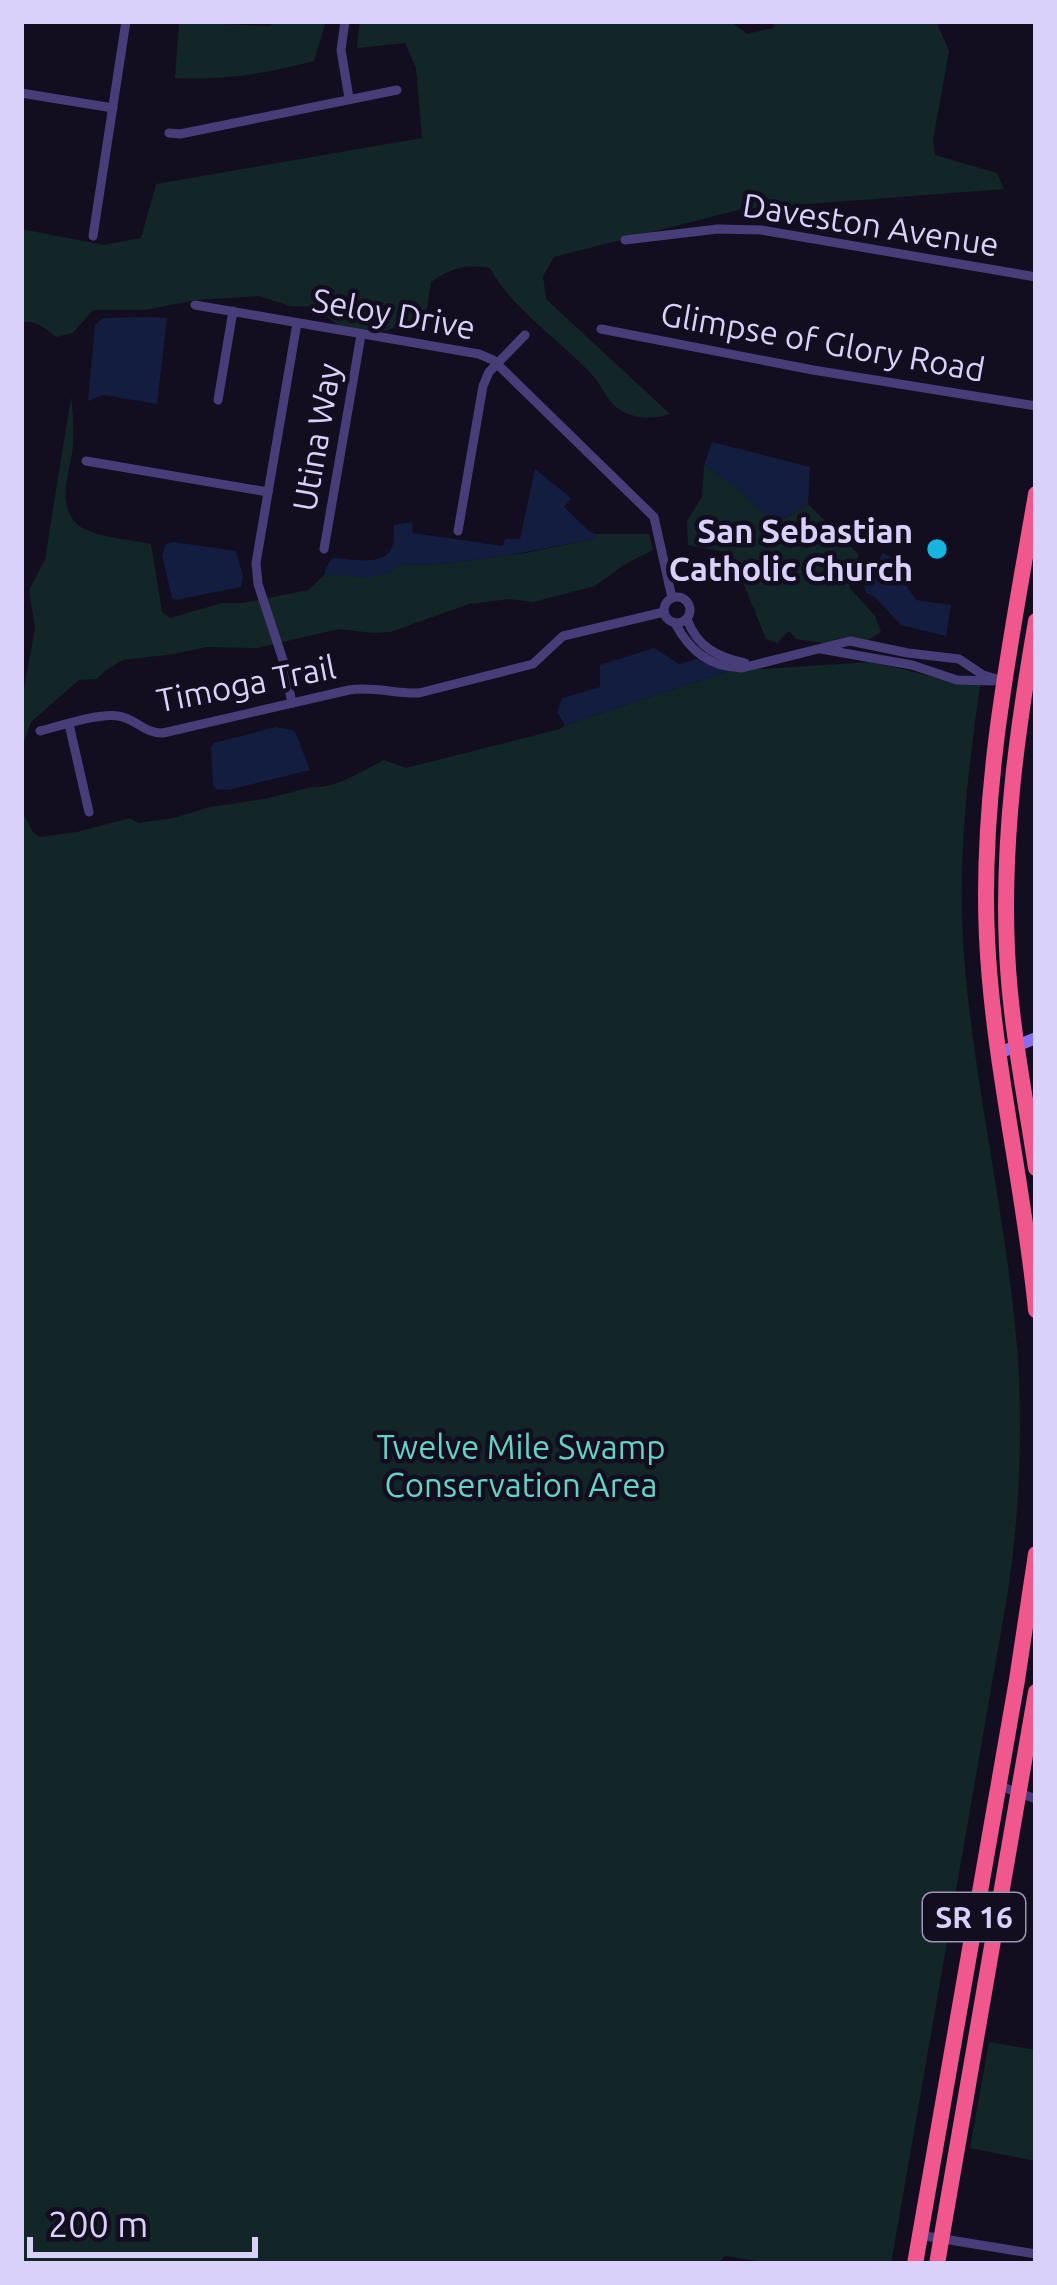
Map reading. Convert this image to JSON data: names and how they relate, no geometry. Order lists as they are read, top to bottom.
{
  "streets": {
    "highway": ["SR 16"],
    "street": [
      "Daveston Avenue",
      "Seloy Drive",
      "Glimpse of Glory Road",
      "Utina Way",
      "Timoga Trail"
    ]
  },
  "crossings": [
    ["Seloy Drive", "Utina Way"],
    ["Seloy Drive", "Timoga Trail"]
  ],
  "parks": ["Twelve Mile Swamp Conservation Area"],
  "places": ["San Sebastian Catholic Church"],
  "scale_bar": "200 m"
}
